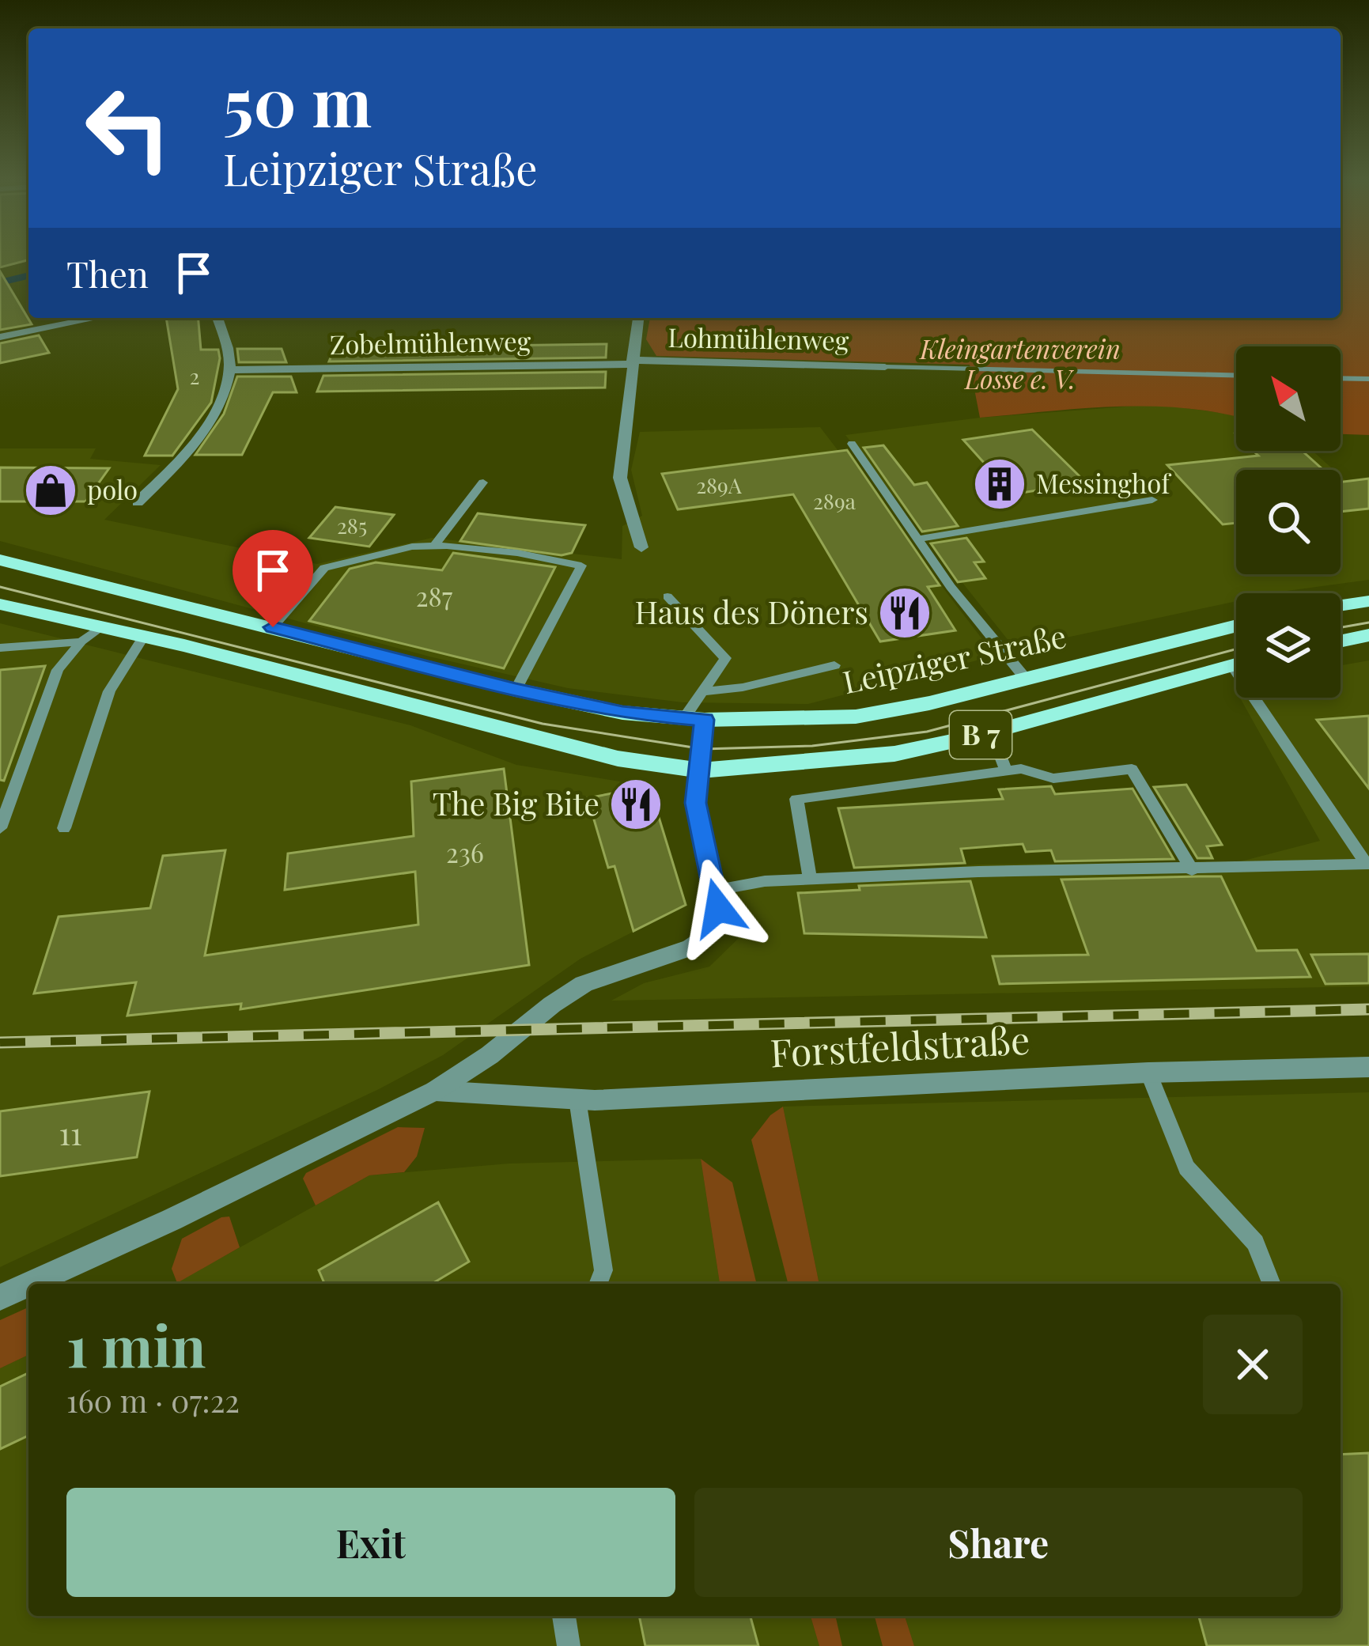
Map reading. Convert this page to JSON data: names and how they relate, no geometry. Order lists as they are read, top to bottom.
{
  "streets": {
    "main road": ["Leipziger Straße", "B 7"],
    "street": ["Lohmühlenweg", "Zobelmühlenweg", "Forstfeldstraße"]
  },
  "crossings": [
    ["Lohmühlenweg", "Zobelmühlenweg"],
    ["Leipziger Straße", "Forstfeldstraße"],
    ["B 7", "Forstfeldstraße"]
  ],
  "parks": ["Kleingartenverein Losse e. V."],
  "places": {
    "building": ["Messinghof"],
    "shop": ["polo"],
    "restaurant": ["Haus des Döners", "The Big Bite"]
  },
  "house_numbers": [
    "2",
    "289A",
    "289a",
    "285",
    "287",
    "236",
    "11"
  ],
  "north": "top left",
  "page": {
    "turn": ["50 m", "Leipziger Straße"],
    "then": "Then",
    "heading": ["1 min", "160 m · 07:22"],
    "buttons": ["Exit", "Share"]
  }
}
